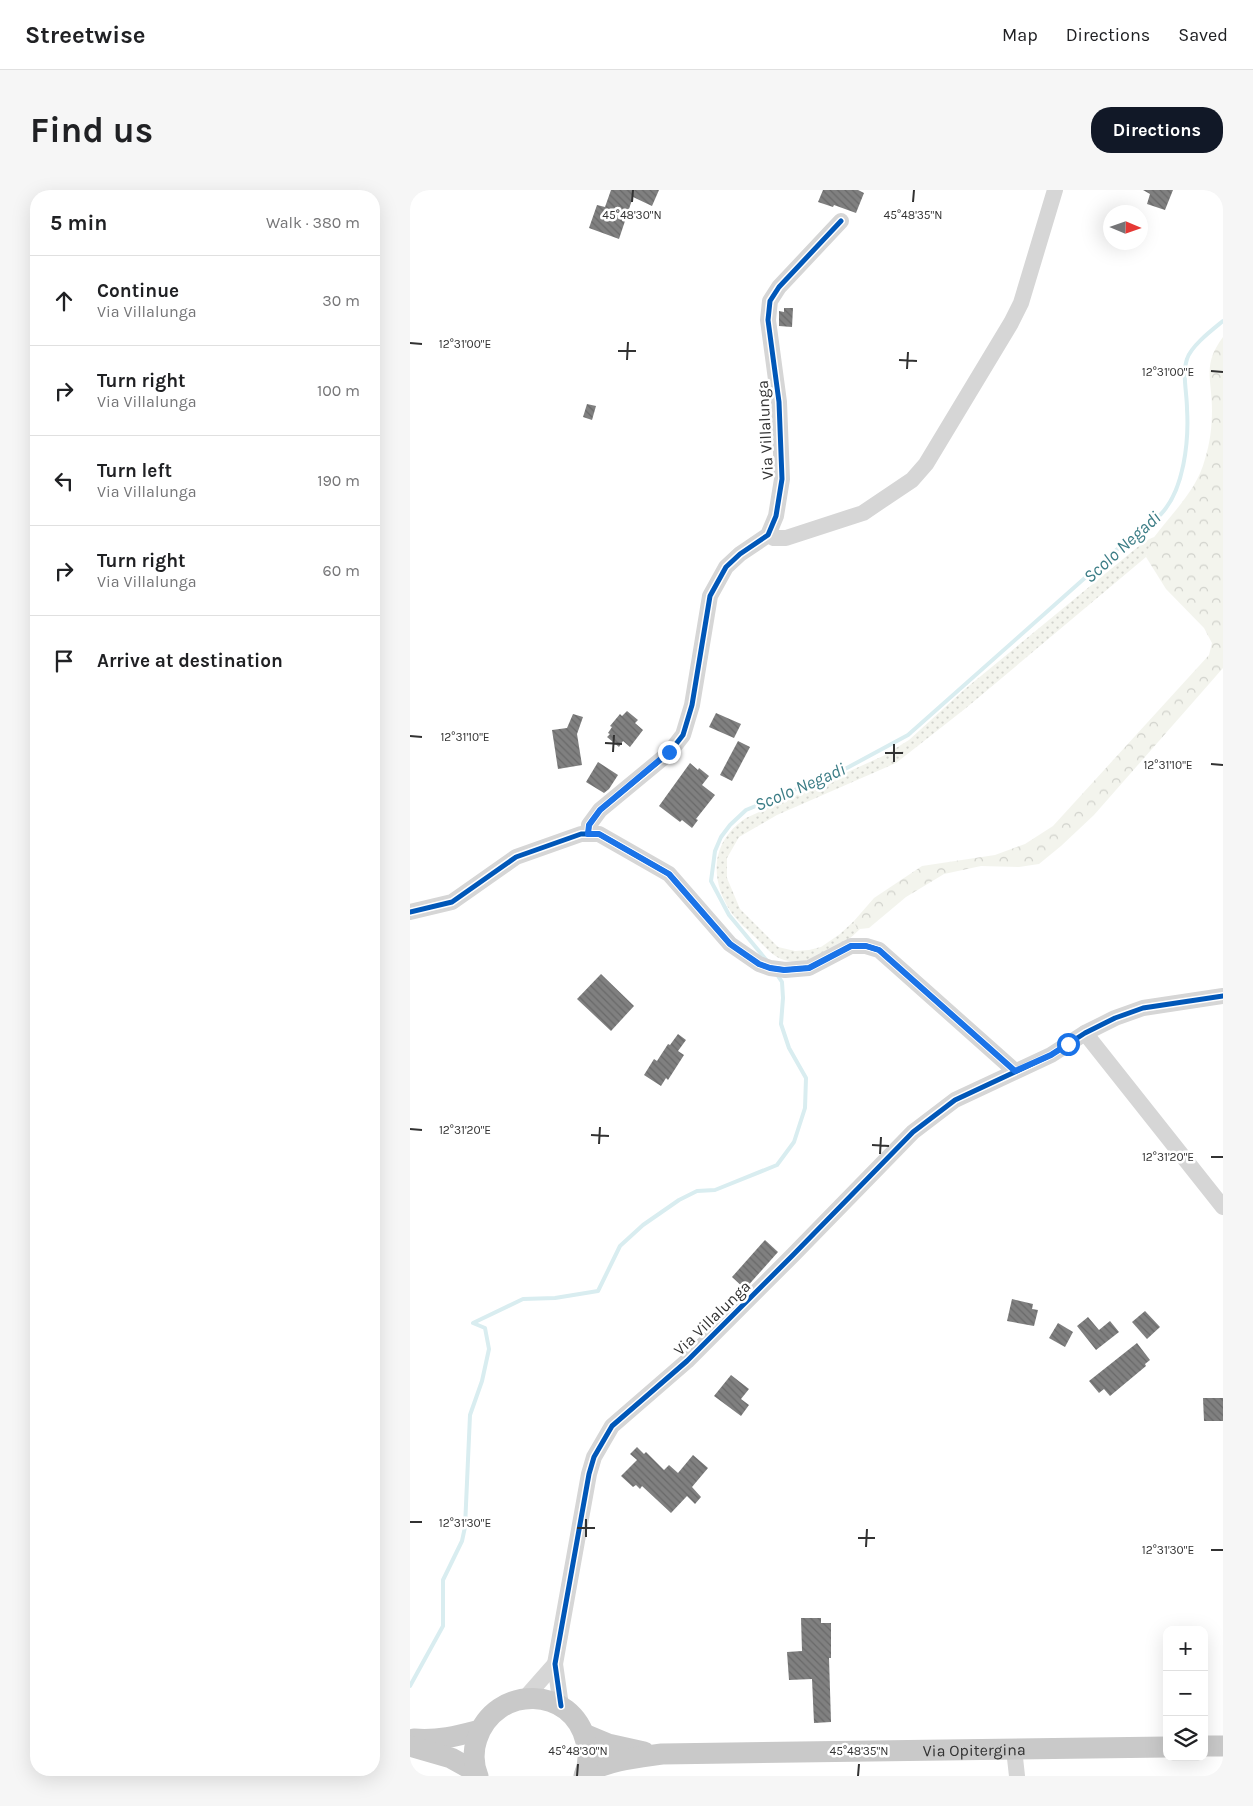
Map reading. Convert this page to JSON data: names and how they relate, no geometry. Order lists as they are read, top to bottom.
{
  "streets": {
    "main road": ["Via Opitergina"],
    "street": ["Via Villalunga"]
  },
  "water": ["Scolo Negadi"],
  "north": "right",
  "page": {
    "header": "Streetwise",
    "nav": ["Map", "Directions", "Saved"],
    "buttons": "Directions",
    "title": "Find us",
    "heading": ["5 min", "Walk · 380 m"],
    "list": [
      ["Continue", "Via Villalunga", "30 m"],
      ["Turn right", "Via Villalunga", "100 m"],
      ["Turn left", "Via Villalunga", "190 m"],
      ["Turn right", "Via Villalunga", "60 m"],
      "Arrive at destination"
    ],
    "map_buttons": ["+", "−"]
  },
  "coordinates": [
    "45°48'30\"N",
    "45°48'35\"N",
    "12°31'00\"E",
    "12°31'10\"E",
    "12°31'20\"E",
    "12°31'30\"E"
  ]
}
